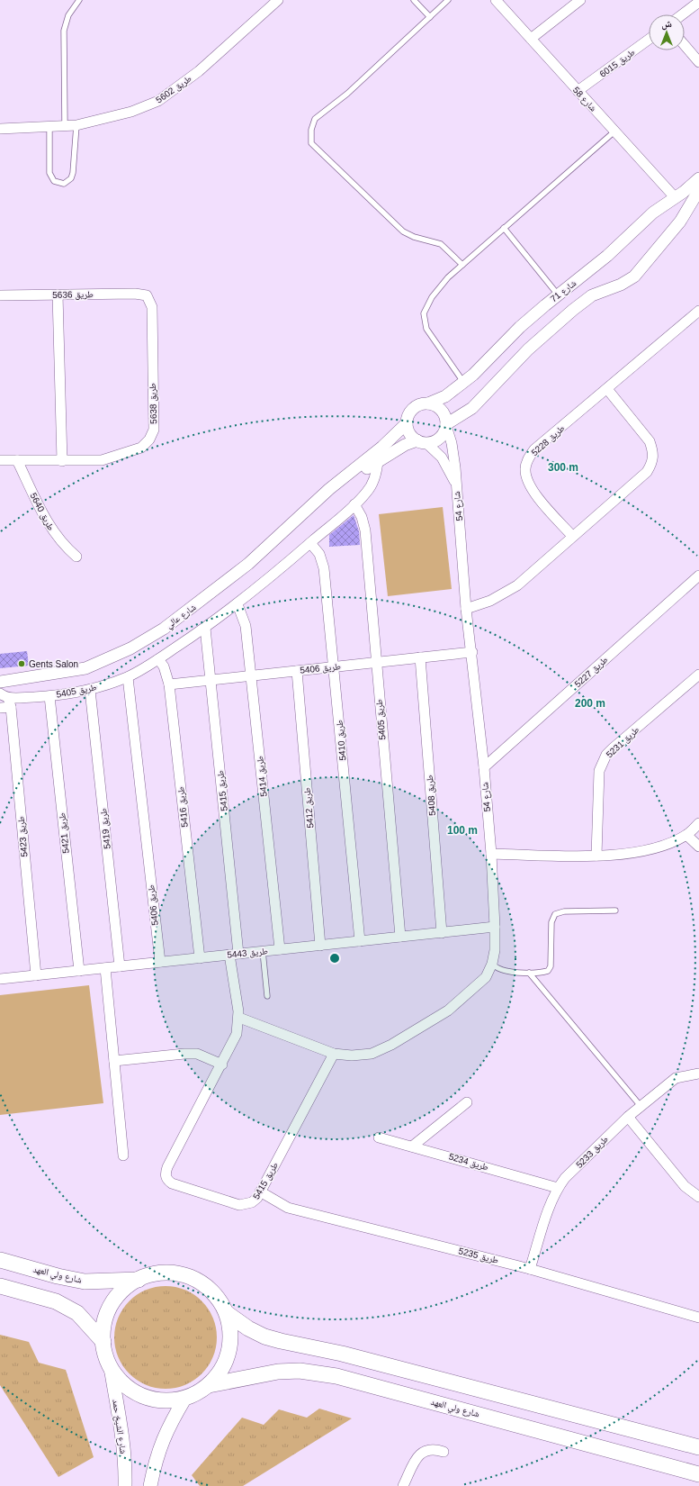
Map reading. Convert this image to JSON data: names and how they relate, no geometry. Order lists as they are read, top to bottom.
{
  "streets": {
    "main road": ["شارع ولي العهد", "شارع الشيخ حمد"],
    "street": [
      "طريق 6015",
      "طريق 5602",
      "شارع 58",
      "شارع 71",
      "طريق 5636",
      "طريق 5638",
      "طريق 5228",
      "شارع 54",
      "طريق 5640",
      "شارع عالي",
      "طريق 5406",
      "طريق 5227",
      "طريق 5405",
      "طريق 5410",
      "طريق 5231",
      "طريق 5414",
      "طريق 5415",
      "طريق 5408",
      "طريق 5416",
      "طريق 5412",
      "طريق 5419",
      "طريق 5421",
      "طريق 5423",
      "طريق 5443",
      "طريق 5233",
      "طريق 5234",
      "طريق 5235"
    ]
  },
  "crossings": [
    ["طريق 6015", "شارع 58"],
    ["شارع 58", "شارع 71"],
    ["شارع 71", "شارع 54"],
    ["شارع 71", "شارع عالي"],
    ["طريق 5636", "طريق 5638"],
    ["طريق 5638", "طريق 5640"],
    ["شارع 54", "شارع عالي"],
    ["شارع 54", "طريق 5406"],
    ["شارع 54", "طريق 5227"],
    ["شارع 54", "طريق 5415"],
    ["شارع 54", "طريق 5443"],
    ["شارع عالي", "طريق 5405"],
    ["طريق 5406", "طريق 5405"],
    ["طريق 5406", "طريق 5410"],
    ["طريق 5406", "طريق 5414"],
    ["طريق 5406", "طريق 5415"],
    ["طريق 5406", "طريق 5408"],
    ["طريق 5406", "طريق 5416"],
    ["طريق 5406", "طريق 5412"],
    ["طريق 5406", "طريق 5443"],
    ["طريق 5405", "طريق 5410"],
    ["طريق 5405", "طريق 5414"],
    ["طريق 5405", "طريق 5415"],
    ["طريق 5405", "طريق 5416"],
    ["طريق 5405", "طريق 5419"],
    ["طريق 5405", "طريق 5421"],
    ["طريق 5405", "طريق 5423"],
    ["طريق 5405", "طريق 5443"],
    ["طريق 5410", "طريق 5443"],
    ["طريق 5414", "طريق 5443"],
    ["طريق 5415", "طريق 5443"],
    ["طريق 5415", "طريق 5235"],
    ["طريق 5408", "طريق 5443"],
    ["طريق 5416", "طريق 5443"],
    ["طريق 5412", "طريق 5443"],
    ["طريق 5419", "طريق 5443"],
    ["طريق 5421", "طريق 5443"],
    ["طريق 5423", "طريق 5443"],
    ["طريق 5233", "طريق 5234"],
    ["طريق 5233", "طريق 5235"],
    ["شارع ولي العهد", "شارع الشيخ حمد"]
  ],
  "places": ["Gents Salon"],
  "north": "top",
  "rings": ["300 m", "200 m", "100 m"]
}
